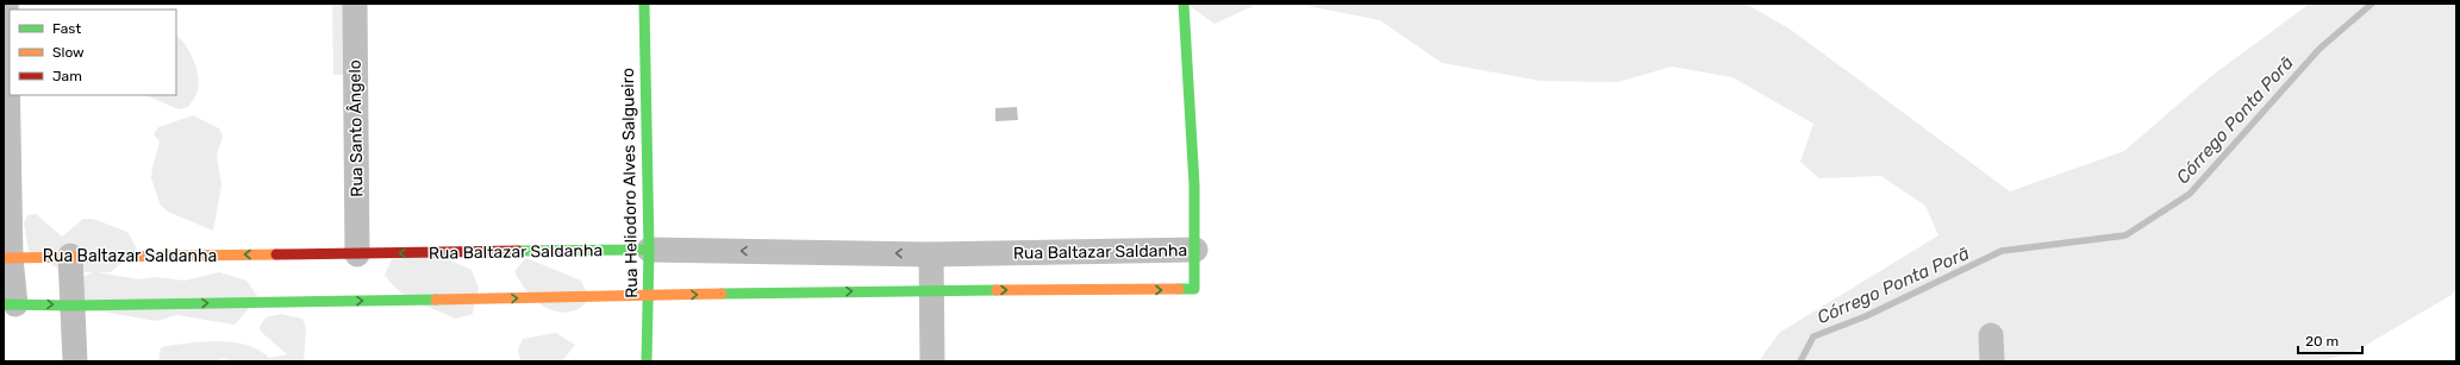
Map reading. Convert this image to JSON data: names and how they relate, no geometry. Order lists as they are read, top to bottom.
{
  "streets": {
    "main road": ["Rua Heliodoro Alves Salgueiro", "Rua Baltazar Saldanha"],
    "street": ["Rua Santo Ângelo"]
  },
  "crossings": [
    ["Rua Santo Ângelo", "Rua Baltazar Saldanha"],
    ["Rua Heliodoro Alves Salgueiro", "Rua Baltazar Saldanha"]
  ],
  "water": ["Córrego Ponta Porã"],
  "legend": ["Fast", "Slow", "Jam"],
  "scale_bar": "20 m"
}
